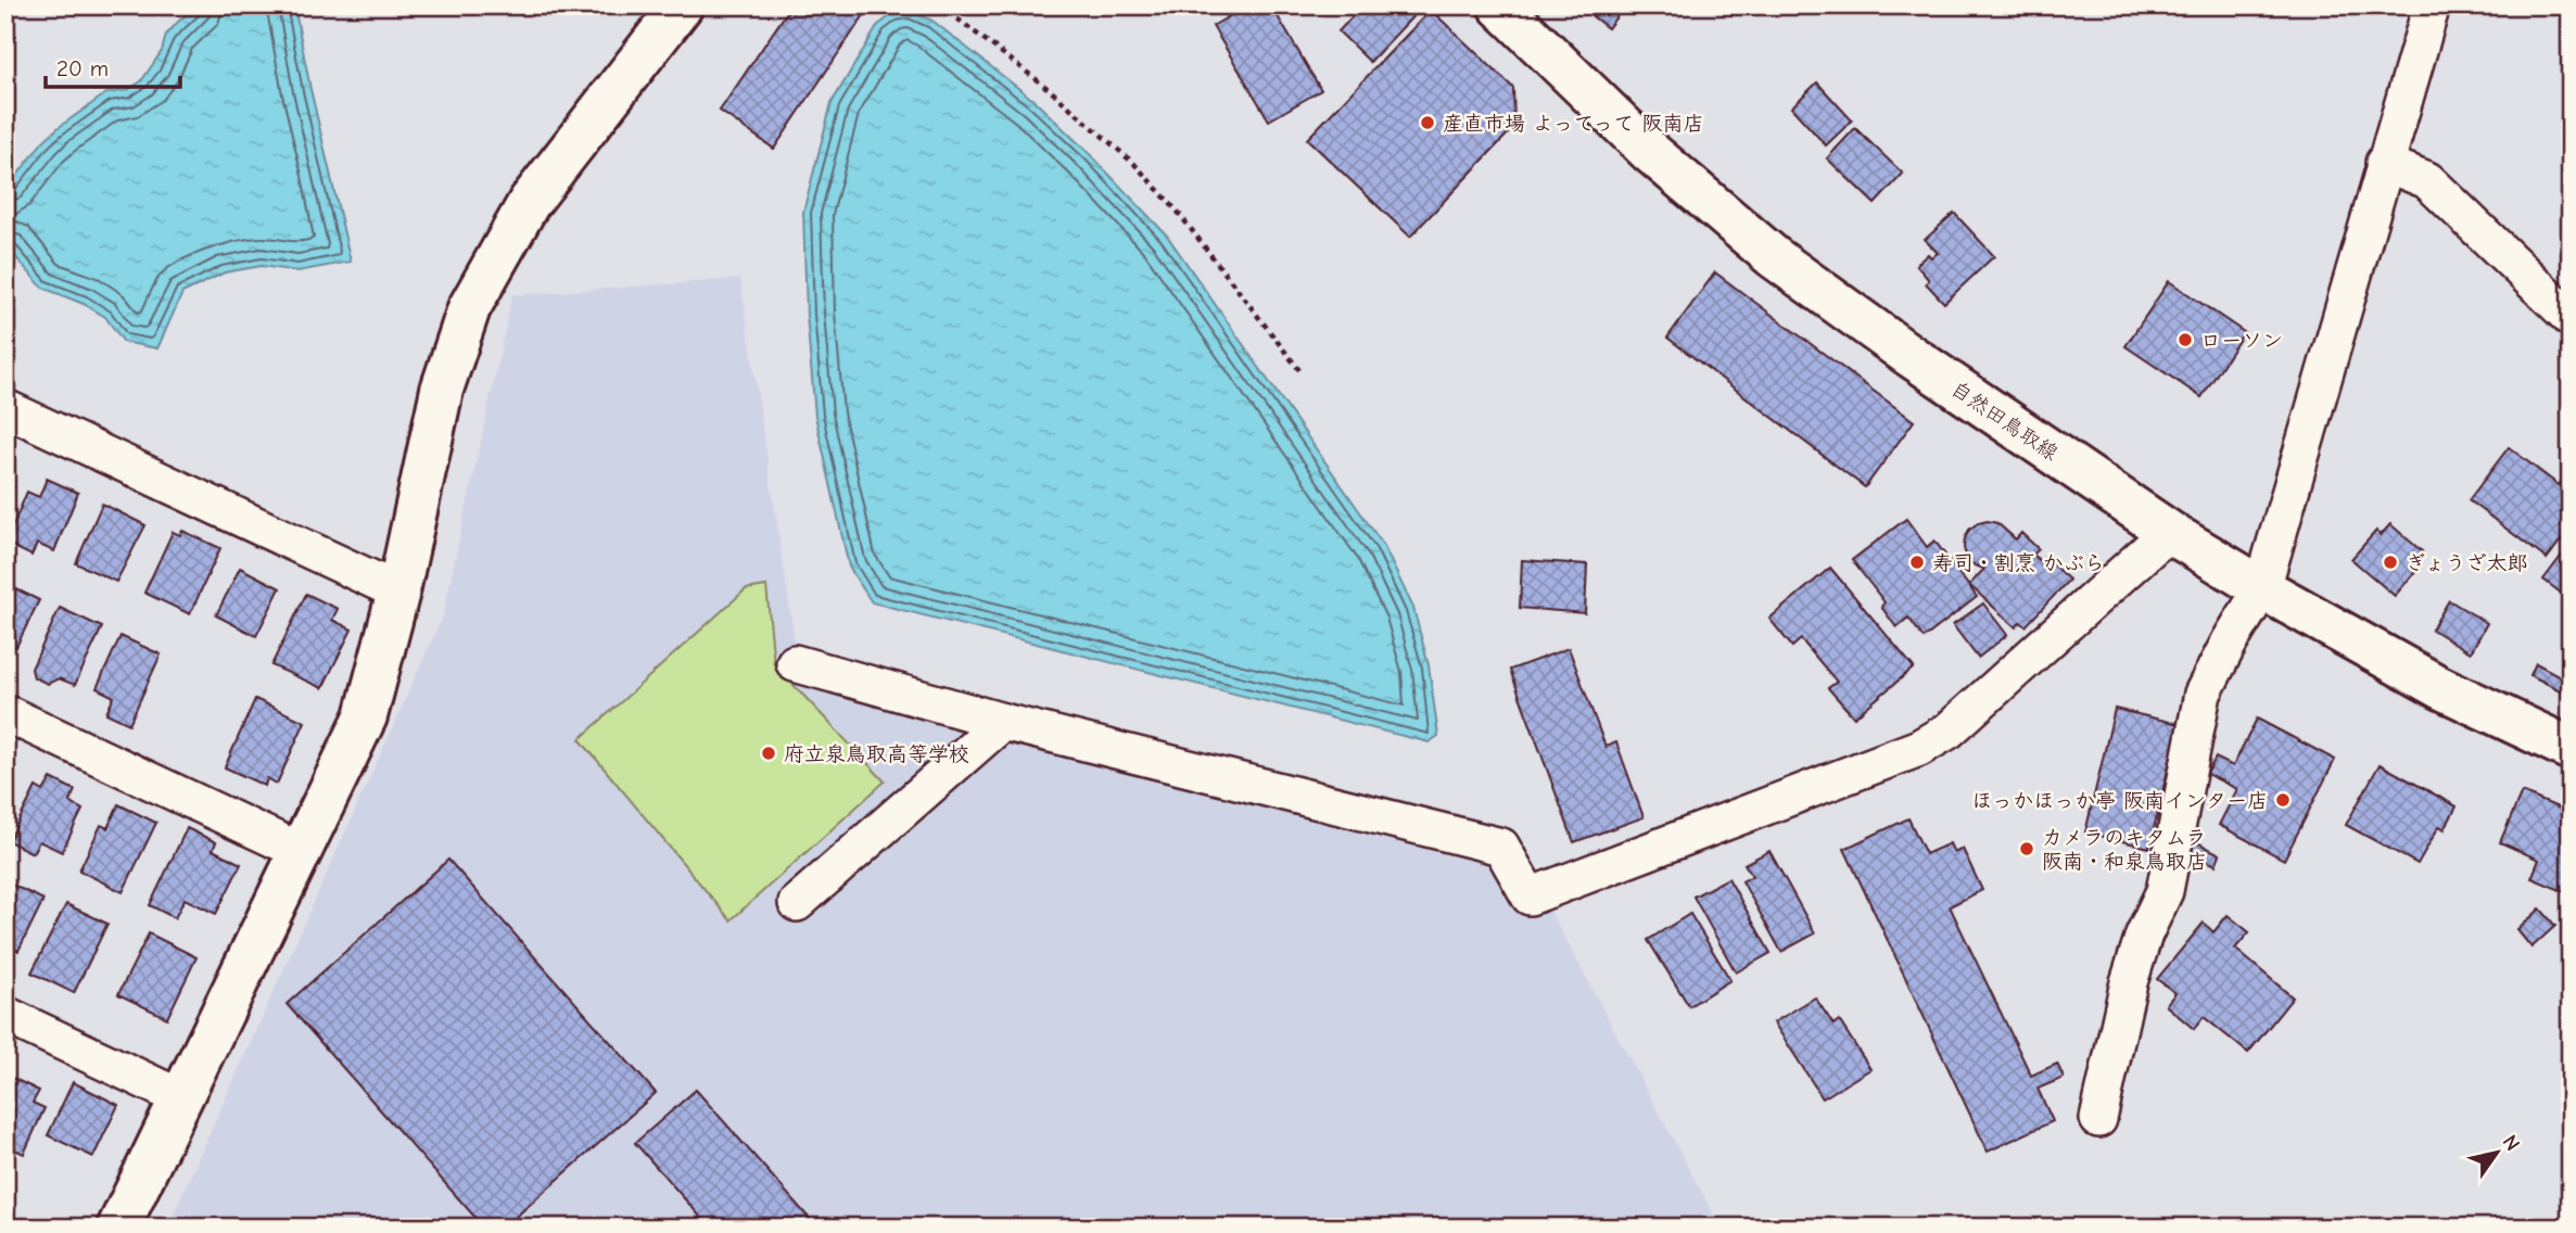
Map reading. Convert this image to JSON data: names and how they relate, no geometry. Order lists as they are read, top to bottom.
{
  "streets": {
    "street": ["自然田鳥取線"]
  },
  "places": [
    "産直市場 よってって 阪南店",
    "ローソン",
    "寿司・割烹 かぶら",
    "ぎょうざ太郎",
    "府立泉鳥取高等学校",
    "ほっかほっか亭 阪南インター店",
    "カメラのキタムラ 阪南・和泉鳥取店"
  ],
  "scale_bar": "20 m",
  "north": "top right"
}
